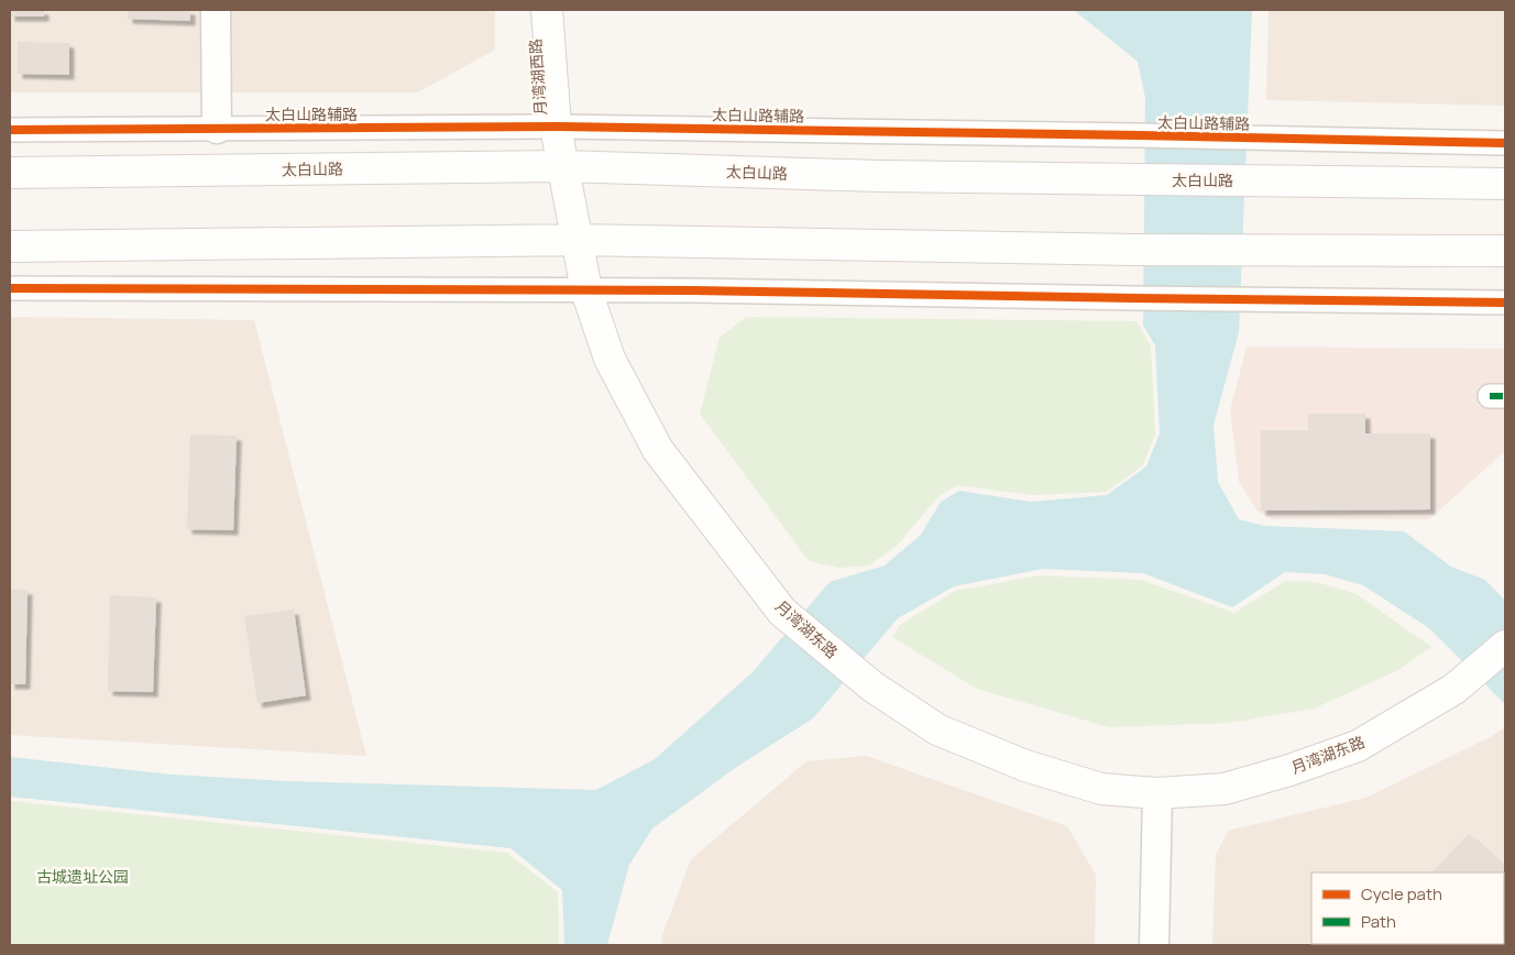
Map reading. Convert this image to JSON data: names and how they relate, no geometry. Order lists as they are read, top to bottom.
{
  "streets": {
    "main road": ["月湾湖西路", "太白山路", "月湾湖东路"],
    "street": ["太白山路辅路"]
  },
  "crossings": [
    ["月湾湖西路", "太白山路辅路"],
    ["月湾湖西路", "太白山路"],
    ["月湾湖西路", "月湾湖东路"]
  ],
  "parks": ["古城遗址公园"],
  "legend": ["Cycle path", "Path"]
}
